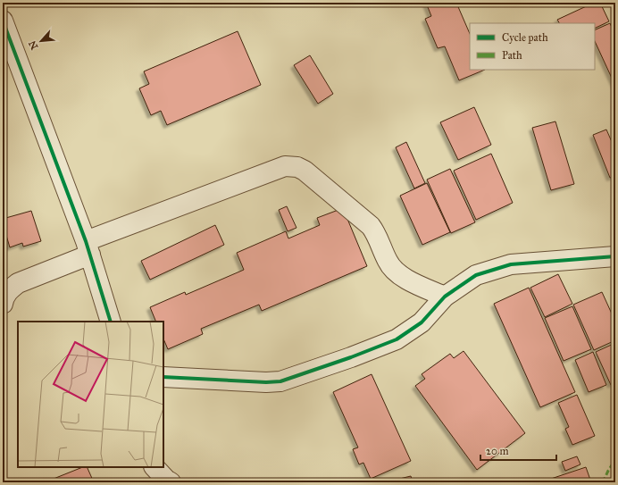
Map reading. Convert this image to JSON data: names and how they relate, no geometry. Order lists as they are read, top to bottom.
{
  "legend": ["Cycle path", "Path"],
  "scale_bar": "20 m",
  "north": "bottom left"
}
